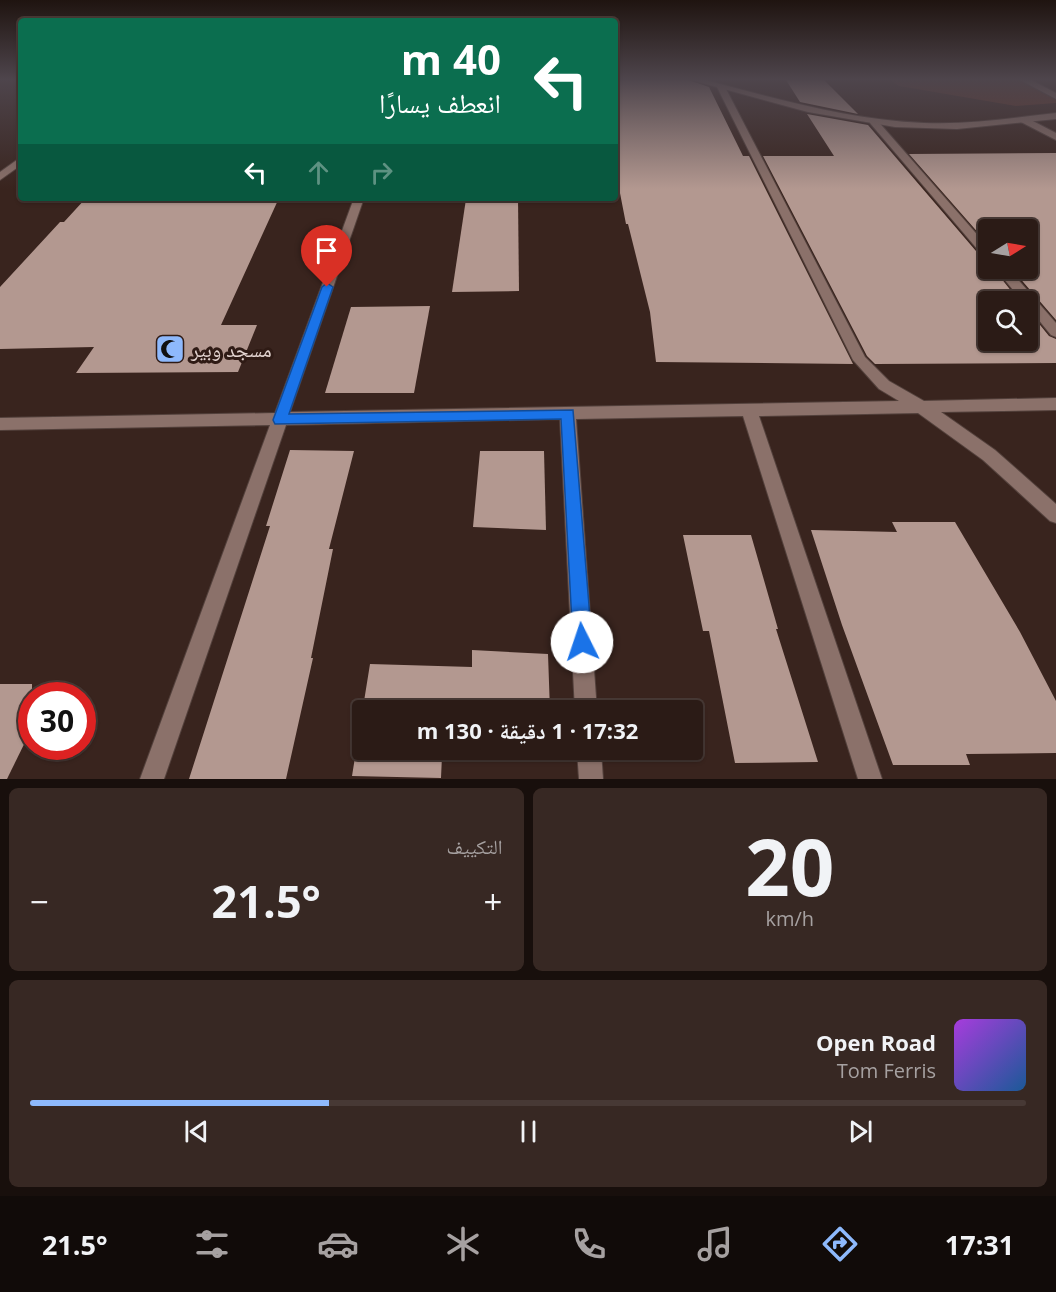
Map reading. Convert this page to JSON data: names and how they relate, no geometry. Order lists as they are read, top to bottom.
{
  "places": {
    "mosque": ["مسجد وبير"]
  },
  "north": "right",
  "page": {
    "turn": ["40 m", "انعطف يسارًا"],
    "limit": "30",
    "trip": "17:32 · 1 دقيقة · 130 m",
    "tile": [
      ["20", "km/h"],
      "التكييف"
    ],
    "heat": ["−", "21.5°", "+"],
    "song": ["Open Road", "Tom Ferris"],
    "tabs": ["17:31", "21.5°"]
  }
}
